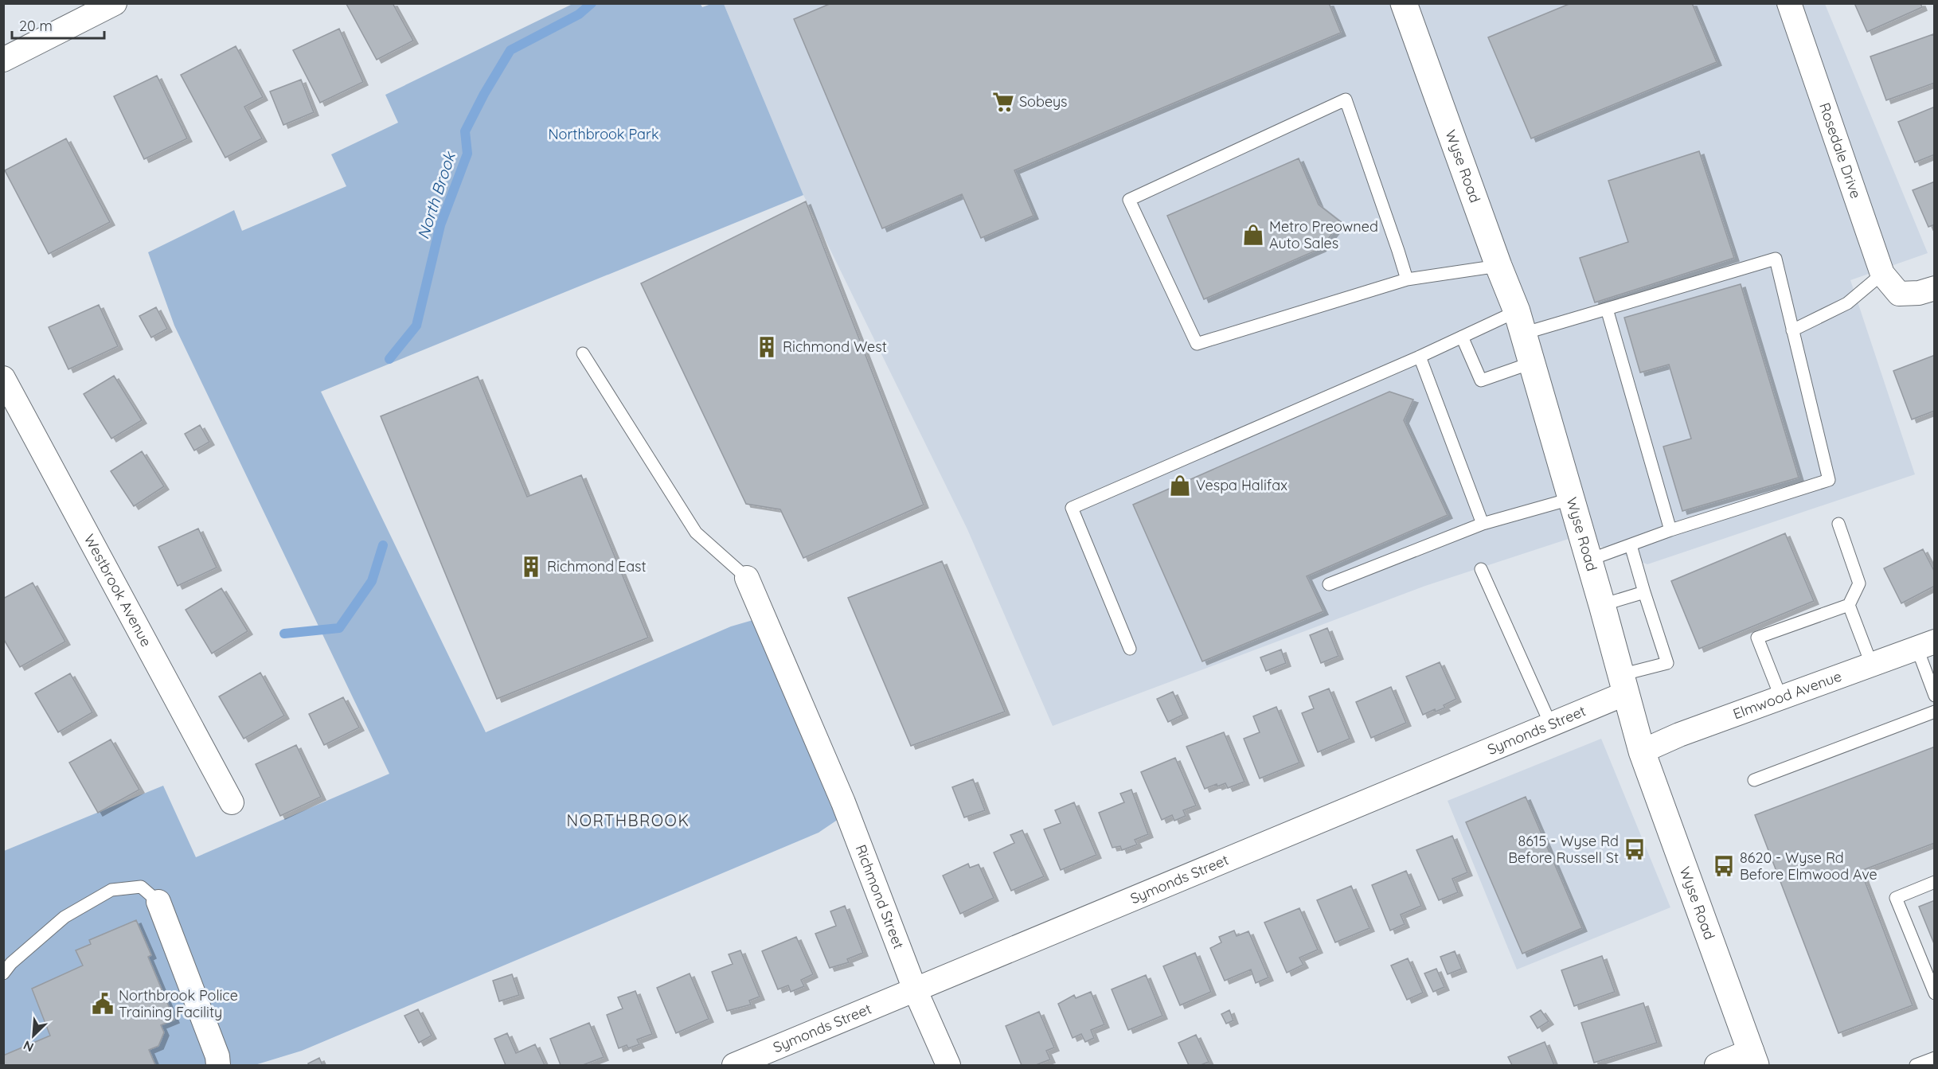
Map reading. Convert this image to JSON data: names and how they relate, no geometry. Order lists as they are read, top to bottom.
{
  "streets": {
    "main road": ["Wyse Road"],
    "street": [
      "Rosedale Drive",
      "Westbrook Avenue",
      "Elmwood Avenue",
      "Symonds Street",
      "Richmond Street"
    ]
  },
  "crossings": [
    ["Wyse Road", "Elmwood Avenue"],
    ["Wyse Road", "Symonds Street"],
    ["Symonds Street", "Richmond Street"]
  ],
  "districts": ["NORTHBROOK"],
  "water": ["North Brook"],
  "parks": ["Northbrook Park"],
  "places": {
    "supermarket": ["Sobeys"],
    "shop": ["Metro Preowned Auto Sales", "Vespa Halifax"],
    "building": ["Richmond West", "Richmond East"],
    "bus stop": ["8615 - Wyse Rd Before Russell St", "8620 - Wyse Rd Before Elmwood Ave"],
    "public building": ["Northbrook Police Training Facility"]
  },
  "scale_bar": "20 m",
  "north": "bottom left"
}
